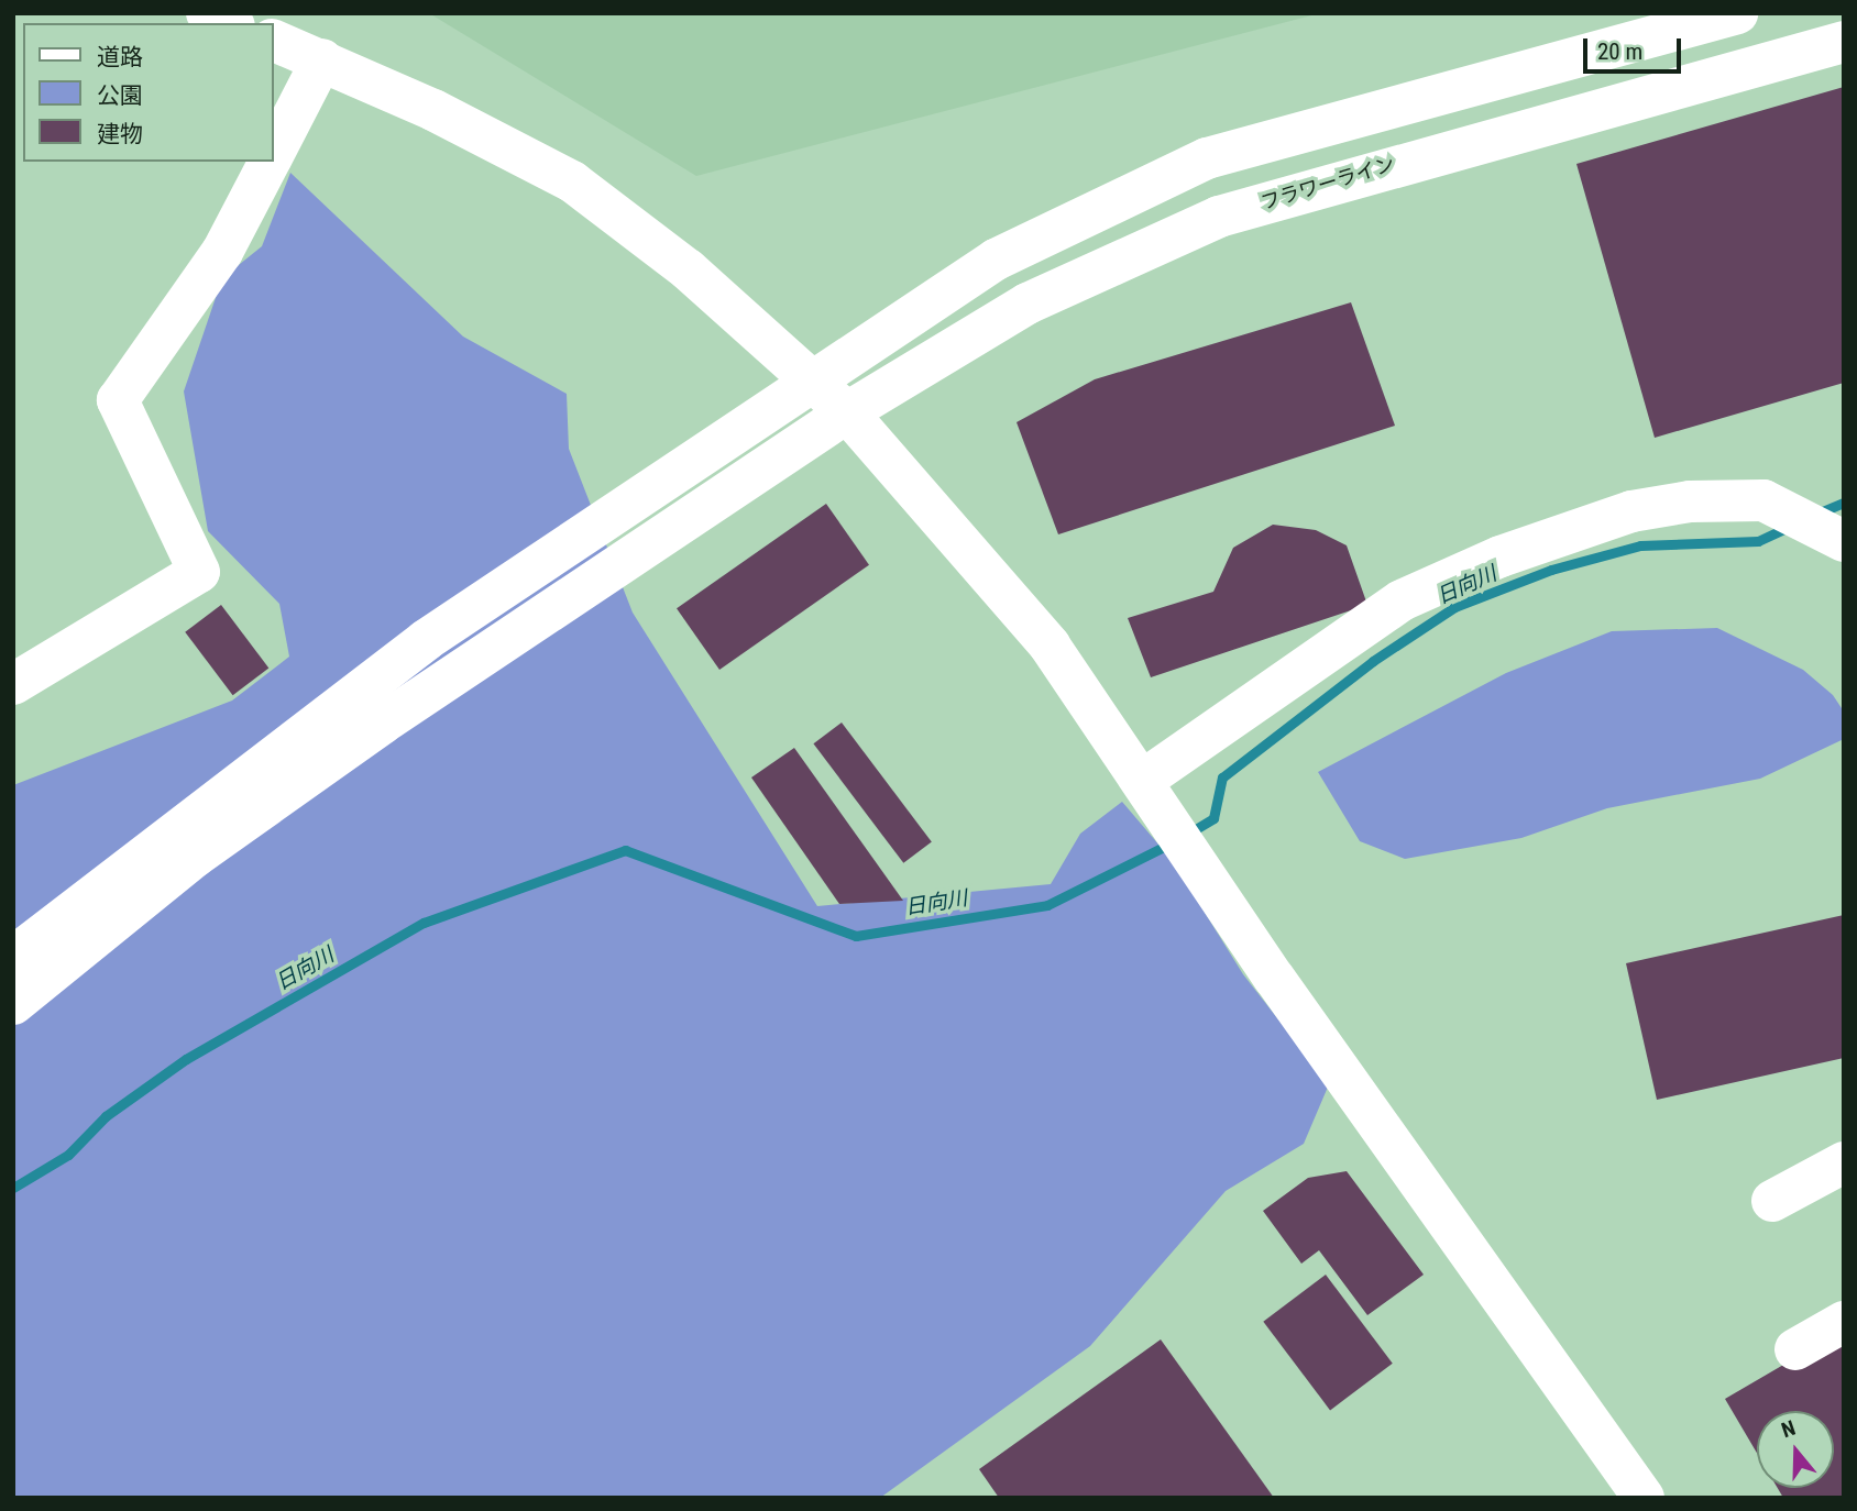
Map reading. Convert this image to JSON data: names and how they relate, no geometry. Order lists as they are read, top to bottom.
{
  "streets": {
    "street": ["フラワーライン"]
  },
  "water": ["日向川"],
  "legend": ["道路", "公園", "建物"],
  "scale_bar": "20 m",
  "north": "top"
}
